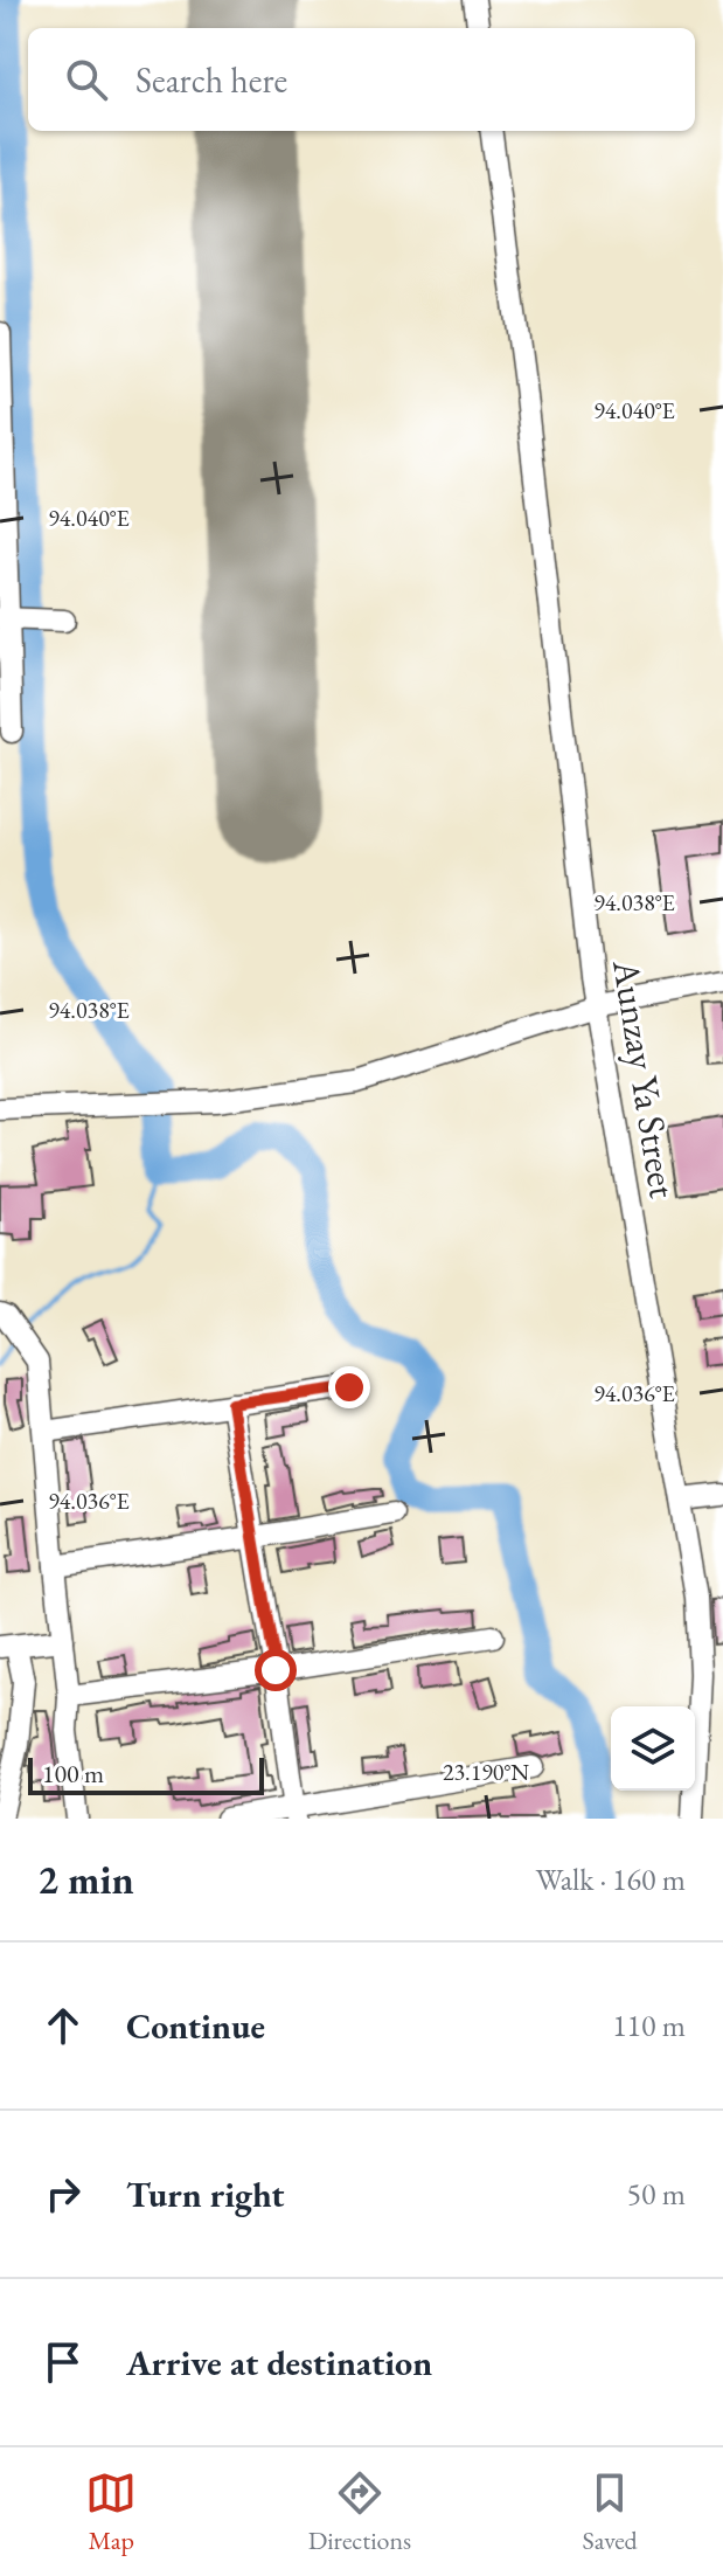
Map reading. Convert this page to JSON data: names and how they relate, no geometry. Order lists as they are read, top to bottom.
{
  "streets": {
    "street": ["Aunzay Ya Street"]
  },
  "scale_bar": "100 m",
  "page": {
    "search": "Search here",
    "scale": "100 m",
    "heading": ["2 min", "Walk · 160 m"],
    "list": [
      ["Continue", "110 m"],
      ["Turn right", "50 m"],
      "Arrive at destination"
    ],
    "nav": ["Map", "Directions", "Saved"]
  },
  "coordinates": [
    "94.040°E",
    "94.038°E",
    "94.036°E",
    "23.190°N"
  ]
}
